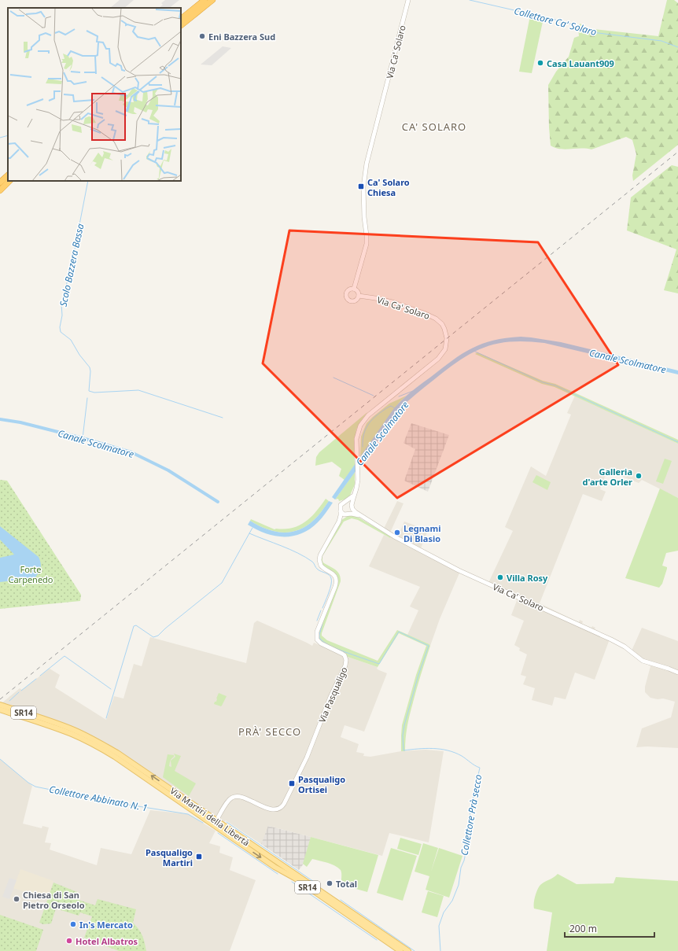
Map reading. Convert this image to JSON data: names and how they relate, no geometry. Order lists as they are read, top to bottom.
{
  "streets": {
    "main road": ["SR14", "Via Martiri della Libertà"],
    "street": ["Via Ca' Solaro", "Via Pasqualigo"]
  },
  "crossings": [
    ["Via Ca' Solaro", "Via Pasqualigo"],
    ["Via Pasqualigo", "Via Martiri della Libertà"]
  ],
  "districts": ["CA' SOLARO", "PRÀ' SECCO"],
  "water": [
    "Collettore Ca' Solaro",
    "Scolo Bazzera Bassa",
    "Canale Scolmatore",
    "Collettore Abbinato N. 1",
    "Collettore Prà secco"
  ],
  "parks": ["Forte Carpenedo"],
  "places": {
    "other": [
      "Eni Bazzera Sud",
      "Casa Lauant909",
      "Galleria d'arte Orler",
      "Legnami Di Blasio",
      "Villa Rosy",
      "Total",
      "Chiesa di San Pietro Orseolo",
      "In's Mercato",
      "Hotel Albatros"
    ],
    "transit": ["Ca' Solaro Chiesa", "Pasqualigo Ortisei", "Pasqualigo Martiri"]
  },
  "scale_bar": "200 m"
}
